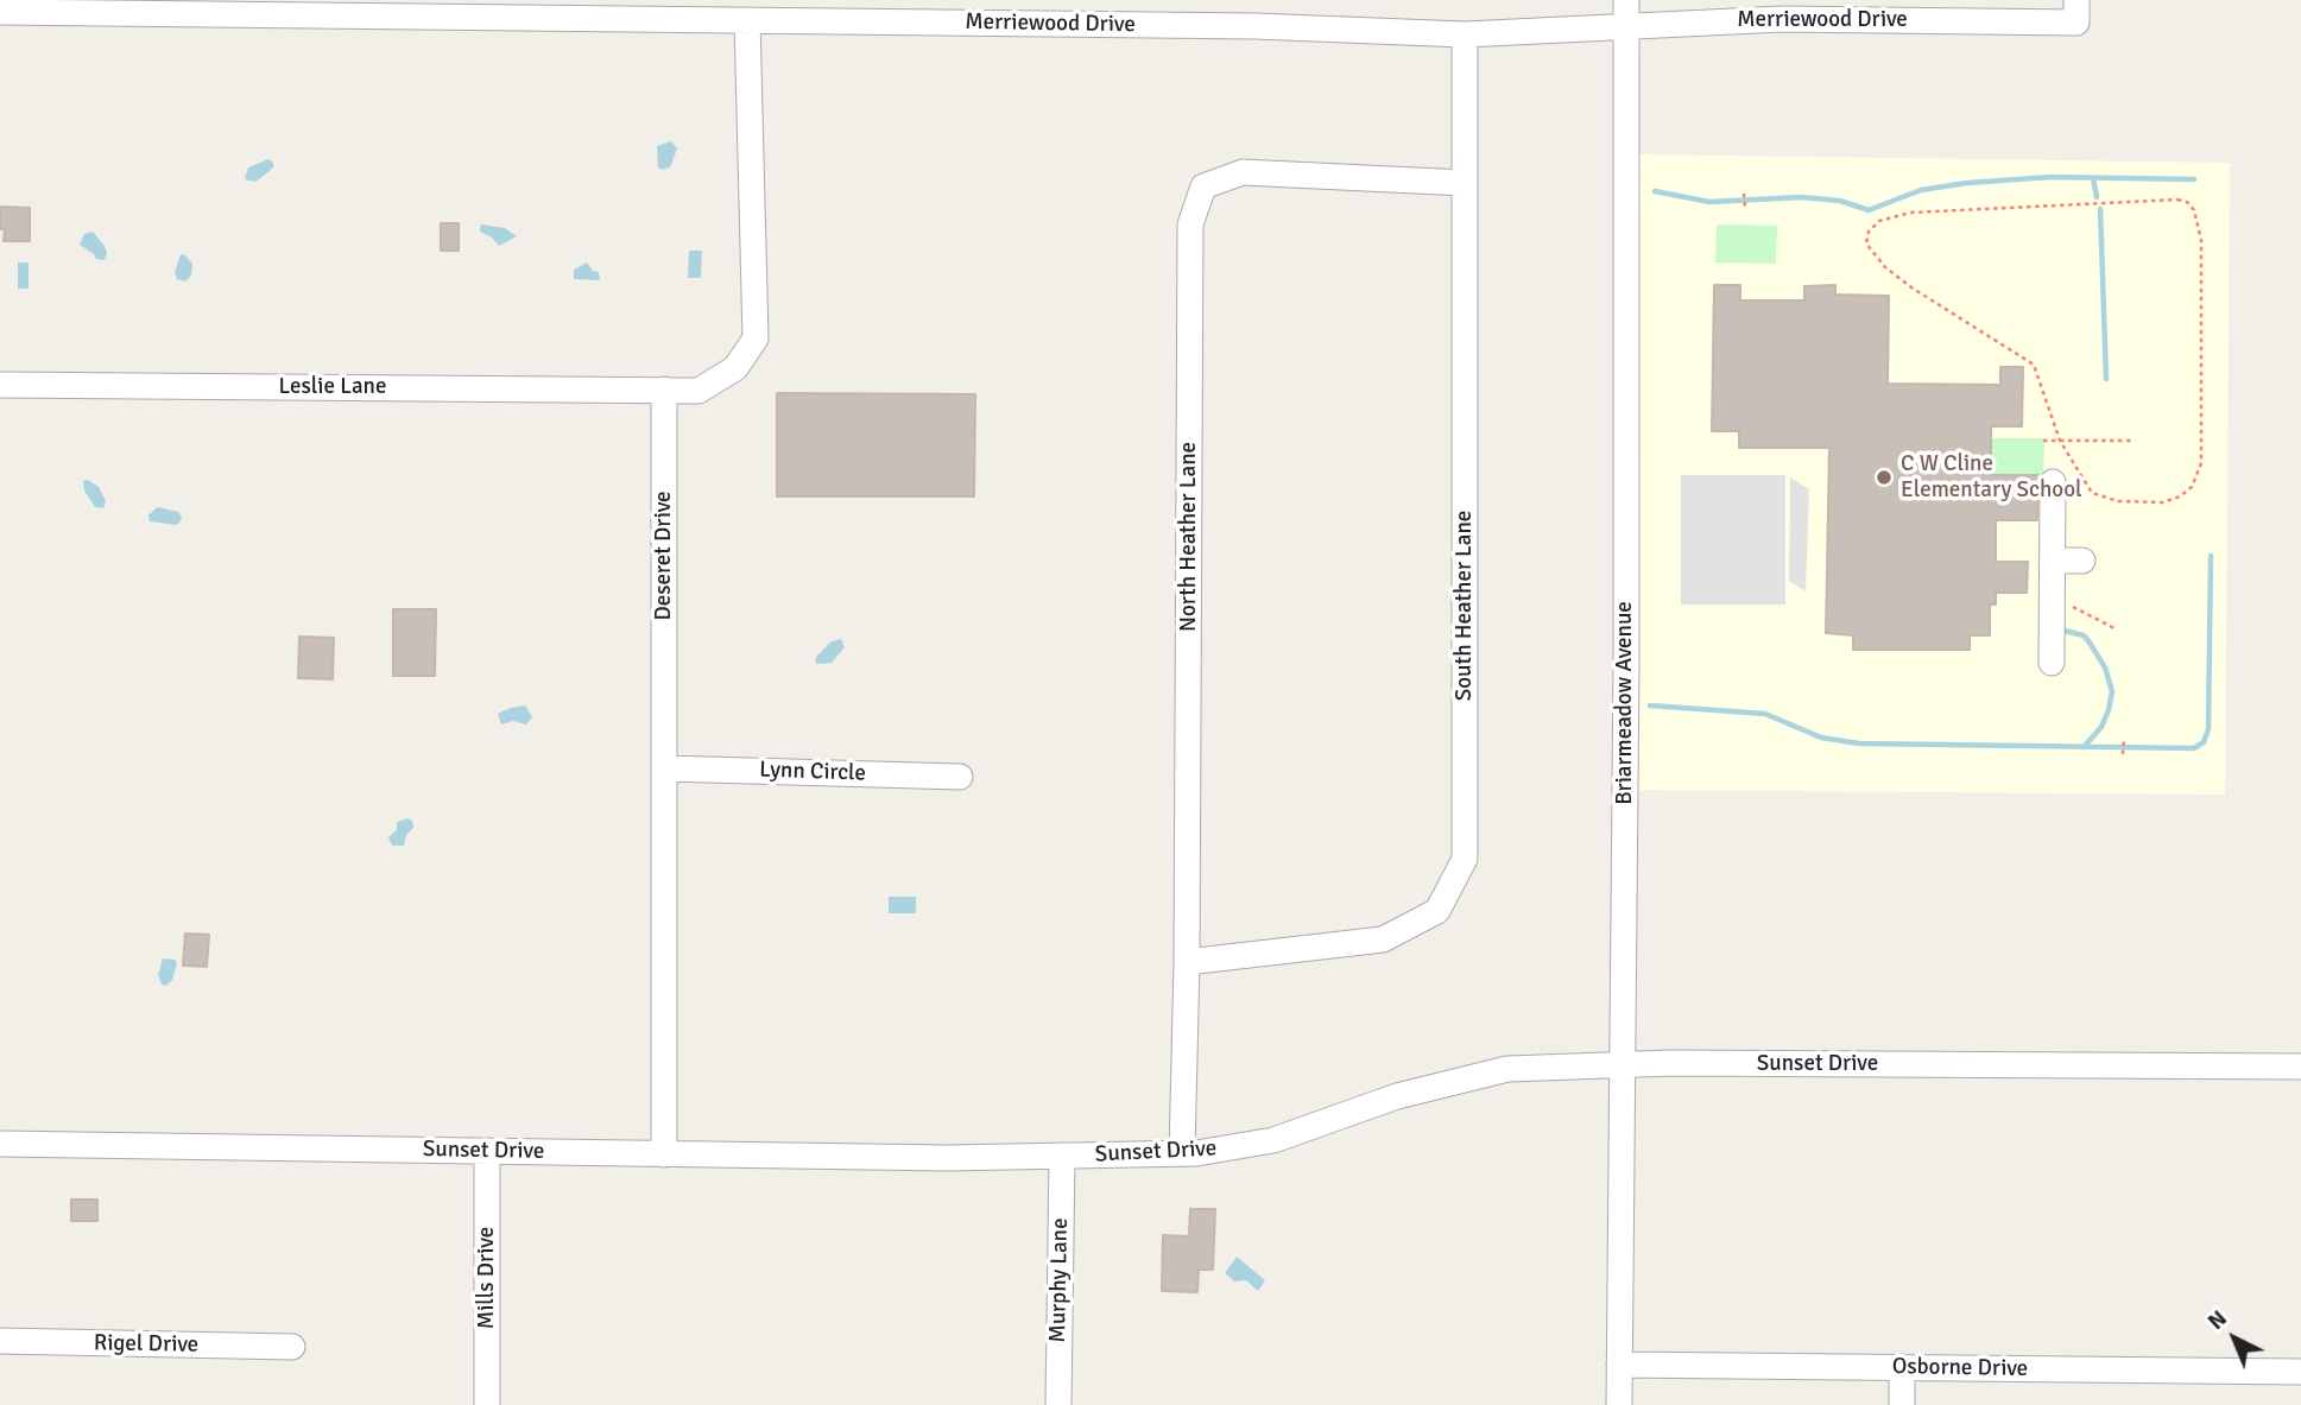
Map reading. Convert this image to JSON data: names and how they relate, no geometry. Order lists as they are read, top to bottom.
{
  "streets": {
    "street": [
      "Merriewood Drive",
      "Leslie Lane",
      "North Heather Lane",
      "Deseret Drive",
      "South Heather Lane",
      "Briarmeadow Avenue",
      "Lynn Circle",
      "Sunset Drive",
      "Mills Drive",
      "Murphy Lane",
      "Rigel Drive",
      "Osborne Drive"
    ]
  },
  "crossings": [
    ["Merriewood Drive", "South Heather Lane"],
    ["Merriewood Drive", "Briarmeadow Avenue"],
    ["Leslie Lane", "Deseret Drive"],
    ["North Heather Lane", "South Heather Lane"],
    ["North Heather Lane", "Sunset Drive"],
    ["Deseret Drive", "Lynn Circle"],
    ["Deseret Drive", "Sunset Drive"],
    ["Briarmeadow Avenue", "Sunset Drive"],
    ["Briarmeadow Avenue", "Osborne Drive"],
    ["Sunset Drive", "Mills Drive"],
    ["Sunset Drive", "Murphy Lane"]
  ],
  "places": ["C W Cline Elementary School"],
  "north": "top left"
}
